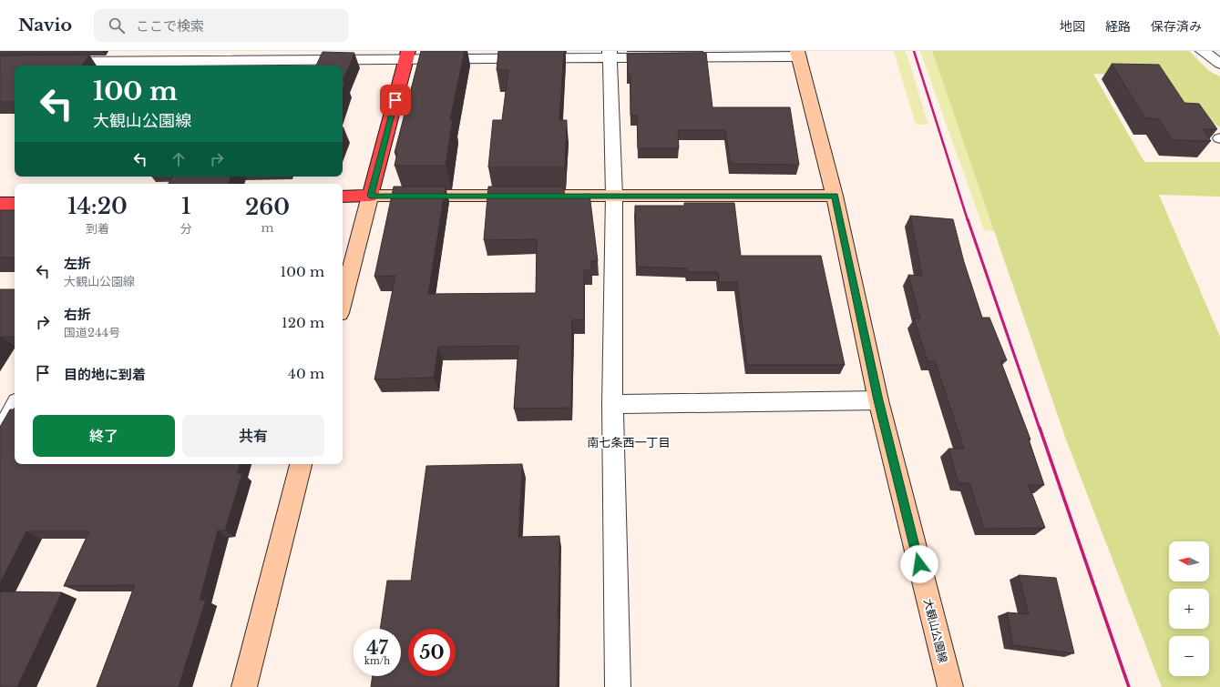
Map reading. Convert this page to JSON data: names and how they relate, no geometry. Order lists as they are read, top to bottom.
{
  "streets": {
    "main road": ["大観山公園線"]
  },
  "districts": ["南七条西一丁目"],
  "north": "left",
  "page": {
    "header": "Navio",
    "search": "ここで検索",
    "nav": ["地図", "経路", "保存済み"],
    "turn": ["100 m", "大観山公園線"],
    "eta": [
      "14:20",
      "到着",
      "1",
      "分",
      "260",
      "m"
    ],
    "list": [
      {
        "name": "左折",
        "note": "大観山公園線",
        "value": "100 m"
      },
      {
        "name": "右折",
        "note": "国道244号",
        "value": "120 m"
      },
      {
        "name": "目的地に到着",
        "value": "40 m"
      }
    ],
    "buttons": ["終了", "共有"],
    "map_buttons": ["+", "−"],
    "speed": "47 km/h",
    "limit": "50"
  }
}
